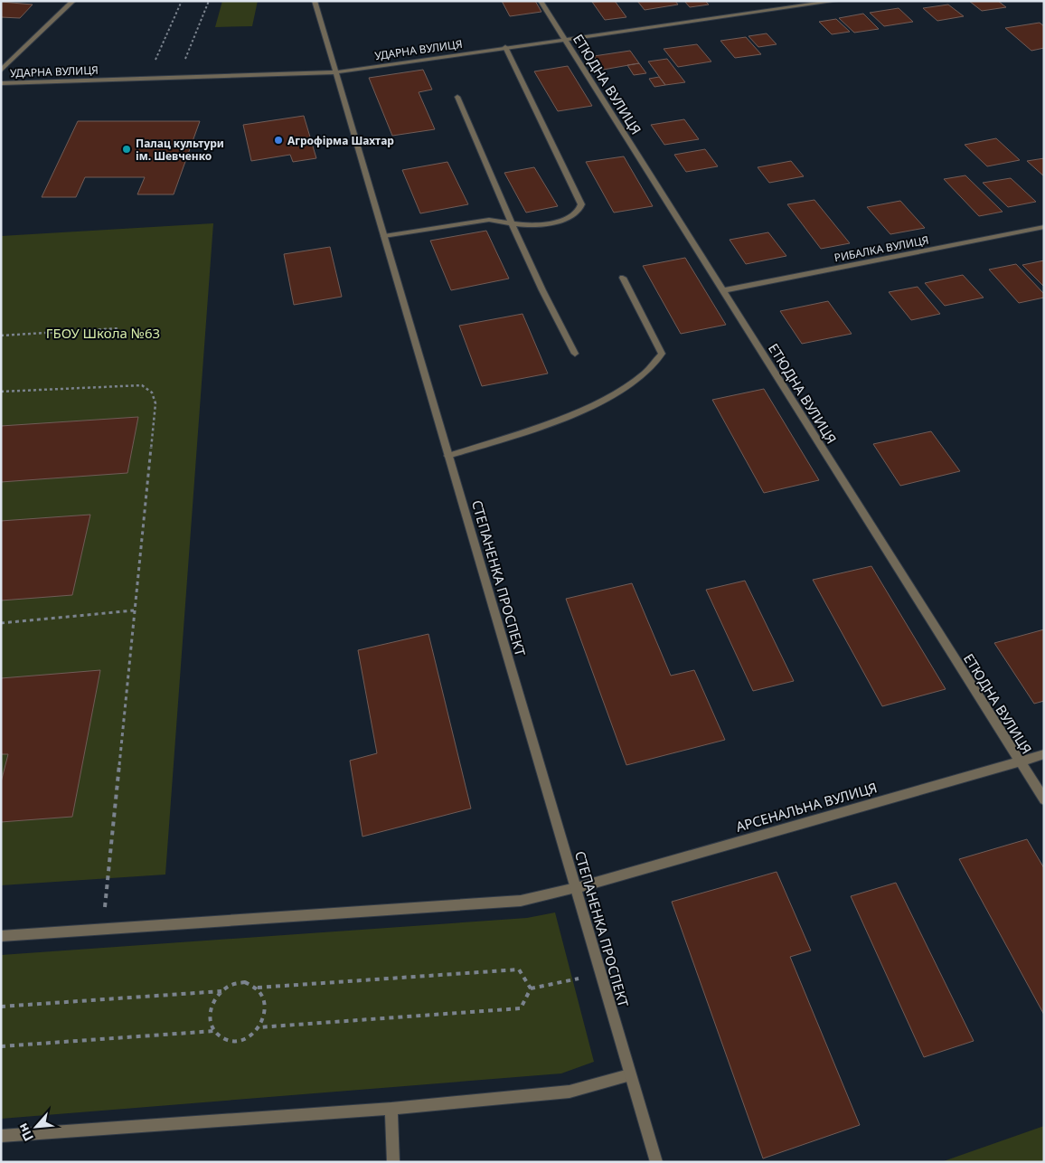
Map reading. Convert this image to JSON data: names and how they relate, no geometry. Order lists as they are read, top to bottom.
{
  "streets": {
    "street": [
      "УДАРНА ВУЛИЦЯ",
      "ЕТЮДНА ВУЛИЦЯ",
      "РИБАЛКА ВУЛИЦЯ",
      "СТЕПАНЕНКА ПРОСПЕКТ",
      "АРСЕНАЛЬНА ВУЛИЦЯ"
    ]
  },
  "crossings": [
    ["УДАРНА ВУЛИЦЯ", "ЕТЮДНА ВУЛИЦЯ"],
    ["УДАРНА ВУЛИЦЯ", "СТЕПАНЕНКА ПРОСПЕКТ"],
    ["ЕТЮДНА ВУЛИЦЯ", "РИБАЛКА ВУЛИЦЯ"],
    ["ЕТЮДНА ВУЛИЦЯ", "АРСЕНАЛЬНА ВУЛИЦЯ"],
    ["СТЕПАНЕНКА ПРОСПЕКТ", "АРСЕНАЛЬНА ВУЛИЦЯ"]
  ],
  "parks": ["ГБОУ Школа №63"],
  "places": ["Агрофірма Шахтар", "Палац культури ім. Шевченко"],
  "north": "bottom left"
}
